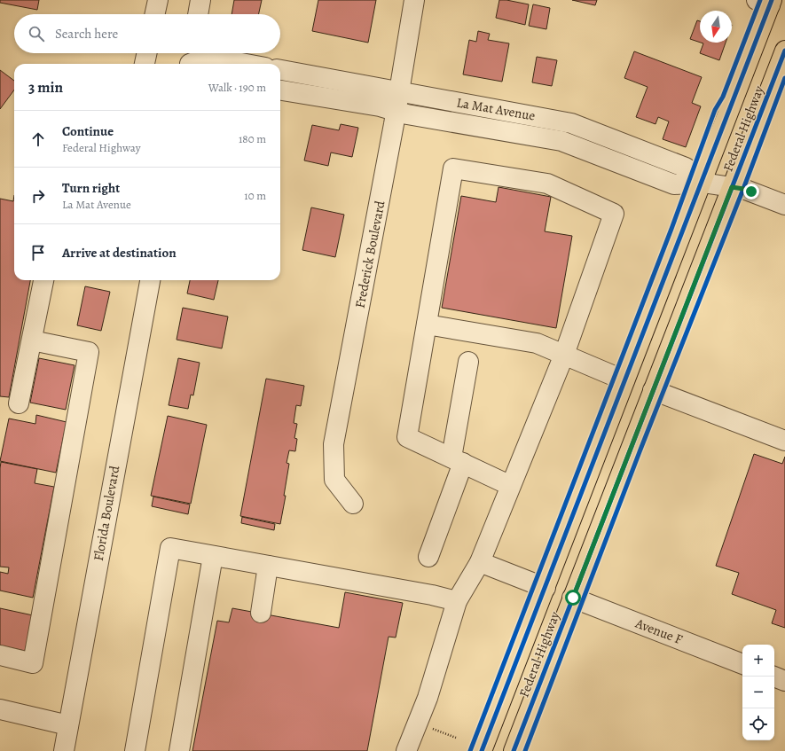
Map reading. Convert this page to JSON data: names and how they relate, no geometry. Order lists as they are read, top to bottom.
{
  "streets": {
    "main road": ["Federal Highway"],
    "street": [
      "La Mat Avenue",
      "Frederick Boulevard",
      "Florida Boulevard",
      "Avenue F"
    ]
  },
  "crossings": [
    ["La Mat Avenue", "Federal Highway"],
    ["La Mat Avenue", "Frederick Boulevard"],
    ["Federal Highway", "Avenue F"]
  ],
  "north": "bottom",
  "page": {
    "search": "Search here",
    "heading": ["3 min", "Walk · 190 m"],
    "list": [
      ["Continue", "Federal Highway", "180 m"],
      ["Turn right", "La Mat Avenue", "10 m"],
      "Arrive at destination"
    ],
    "map_buttons": ["+", "−"]
  }
}
